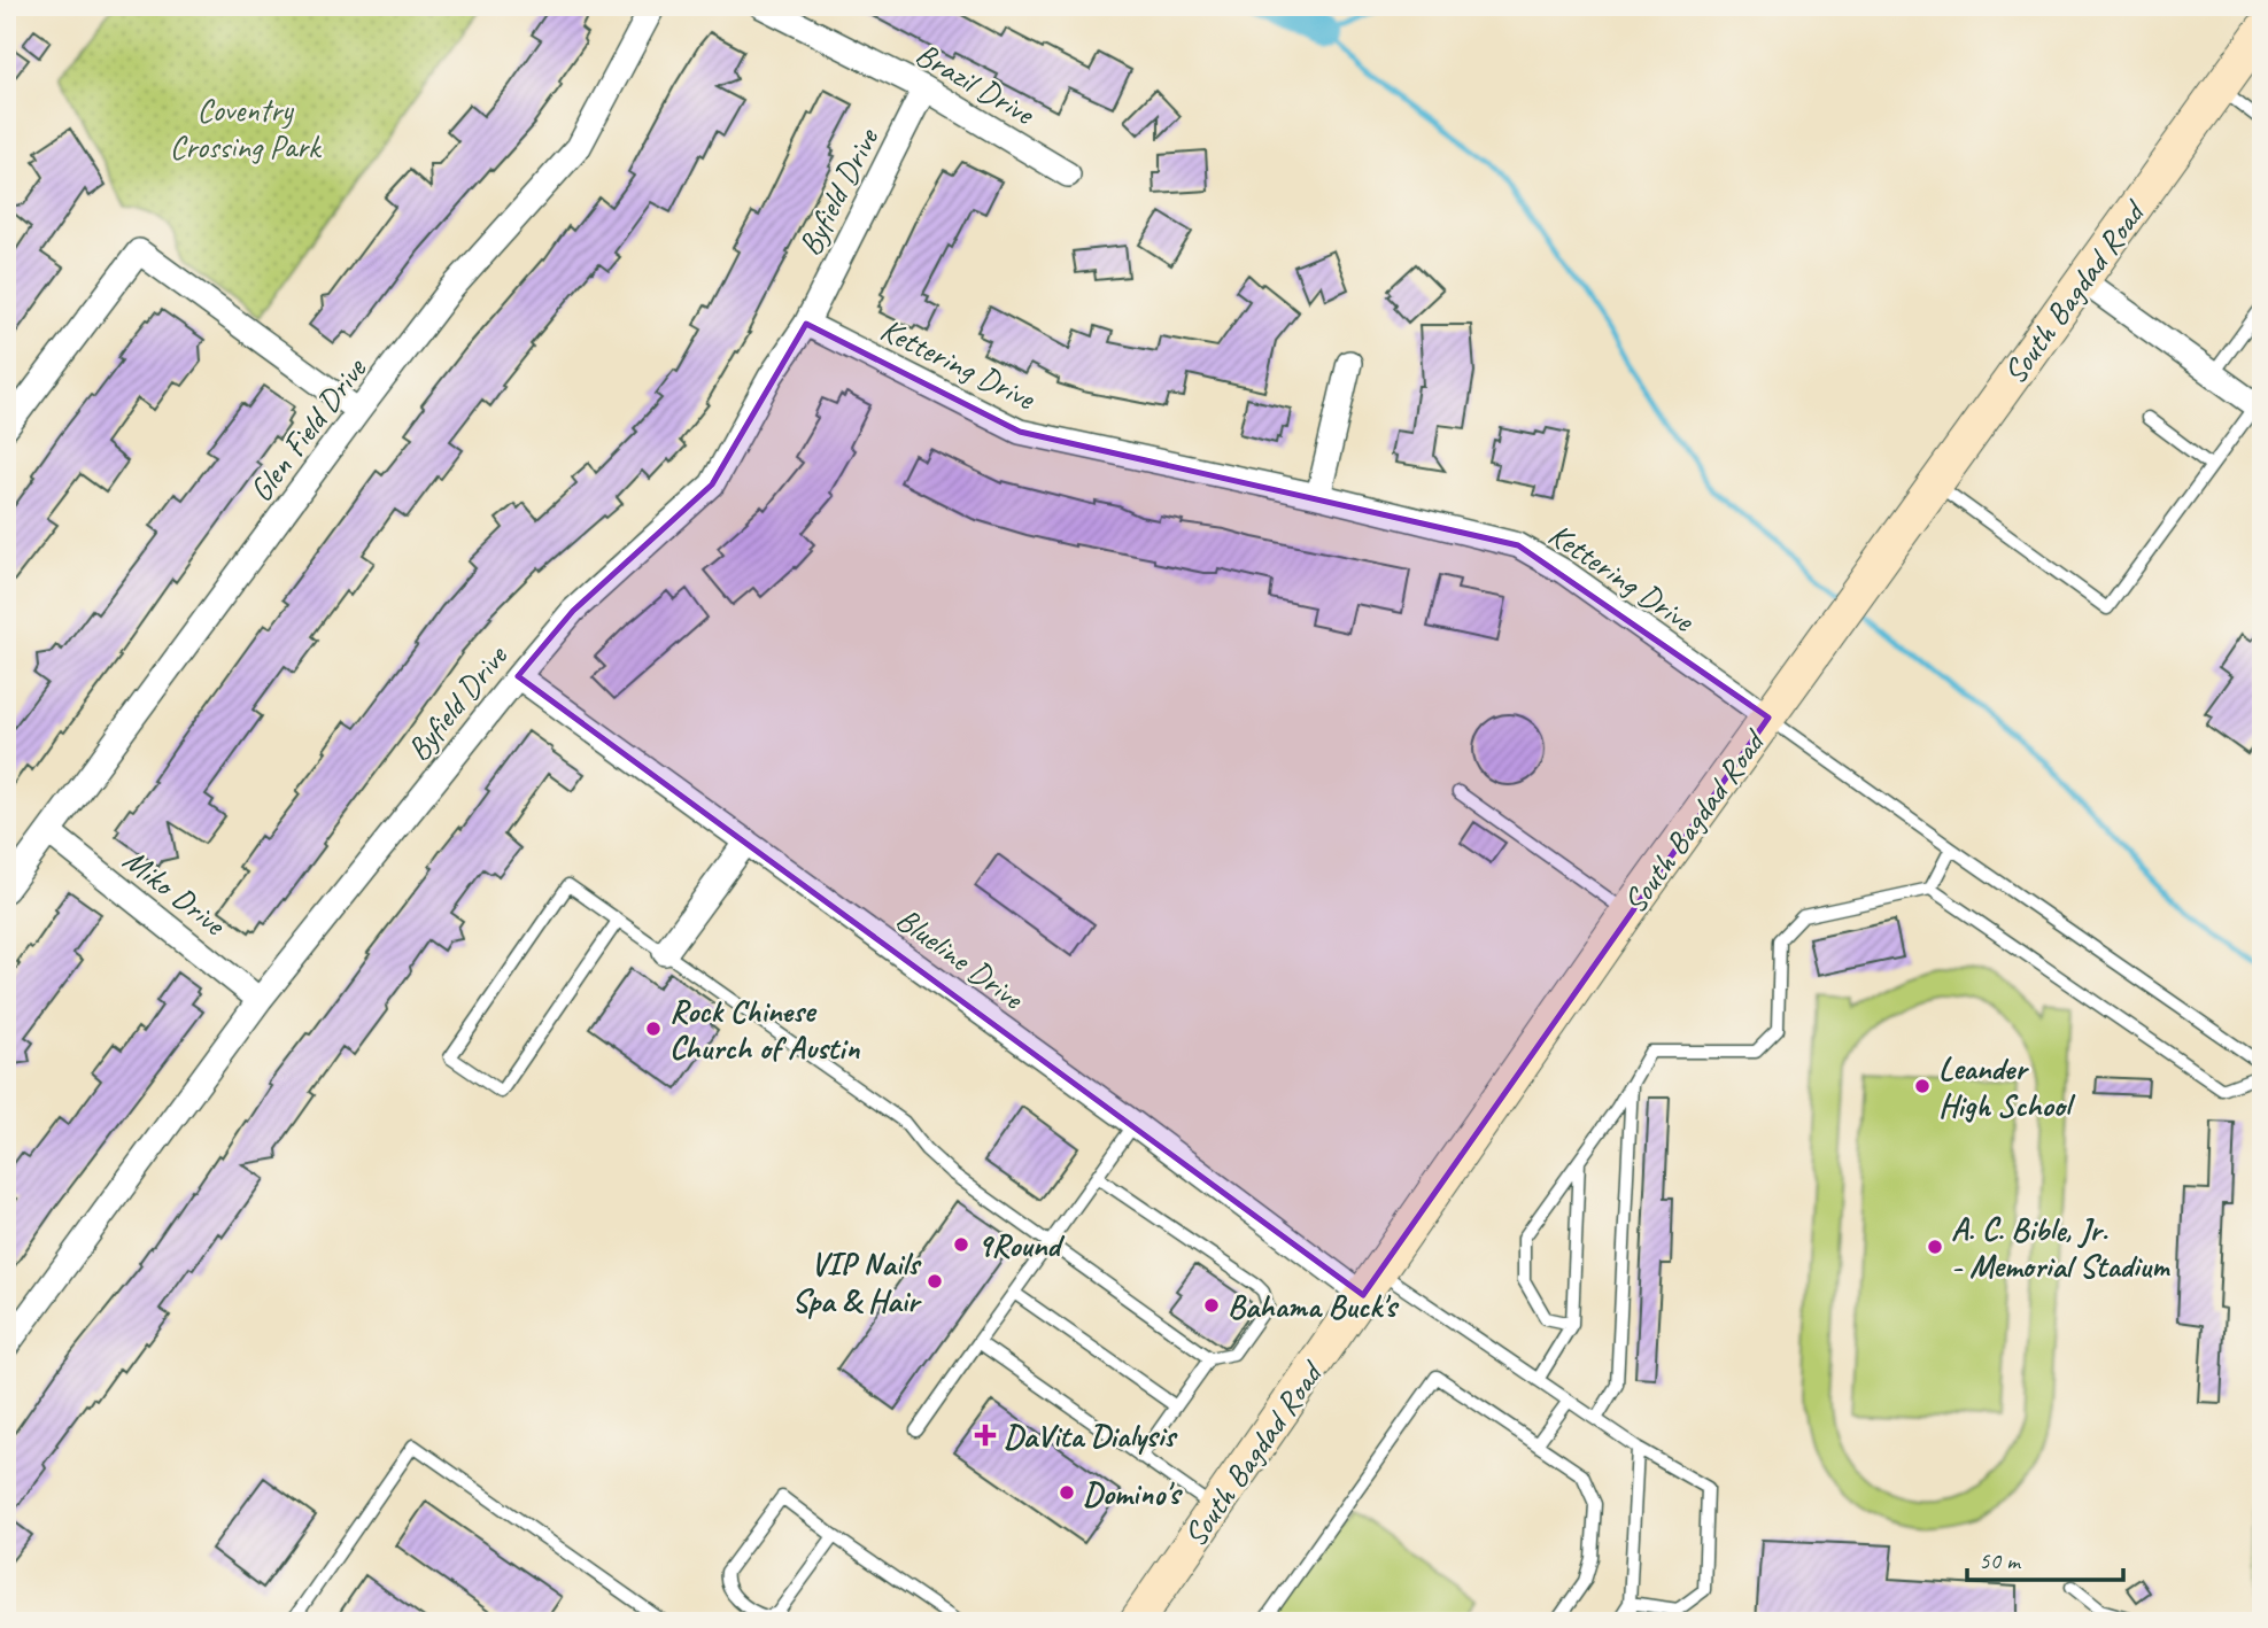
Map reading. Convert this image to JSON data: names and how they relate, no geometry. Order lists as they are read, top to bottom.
{
  "streets": {
    "main road": ["South Bagdad Road"],
    "street": [
      "Brazil Drive",
      "Byfield Drive",
      "Kettering Drive",
      "Glen Field Drive",
      "Miko Drive",
      "Blueline Drive"
    ]
  },
  "crossings": [
    ["Brazil Drive", "Byfield Drive"],
    ["Byfield Drive", "Kettering Drive"],
    ["Byfield Drive", "Miko Drive"],
    ["Byfield Drive", "Blueline Drive"],
    ["South Bagdad Road", "Kettering Drive"],
    ["South Bagdad Road", "Blueline Drive"],
    ["Glen Field Drive", "Miko Drive"]
  ],
  "parks": ["Coventry Crossing Park"],
  "places": {
    "other": [
      "Rock Chinese Church of Austin",
      "Leander High School",
      "9Round",
      "A. C. Bible, Jr. - Memorial Stadium",
      "VIP Nails Spa & Hair",
      "Bahama Buck's",
      "Domino's"
    ],
    "health": ["DaVita Dialysis"]
  },
  "scale_bar": "50 m"
}
